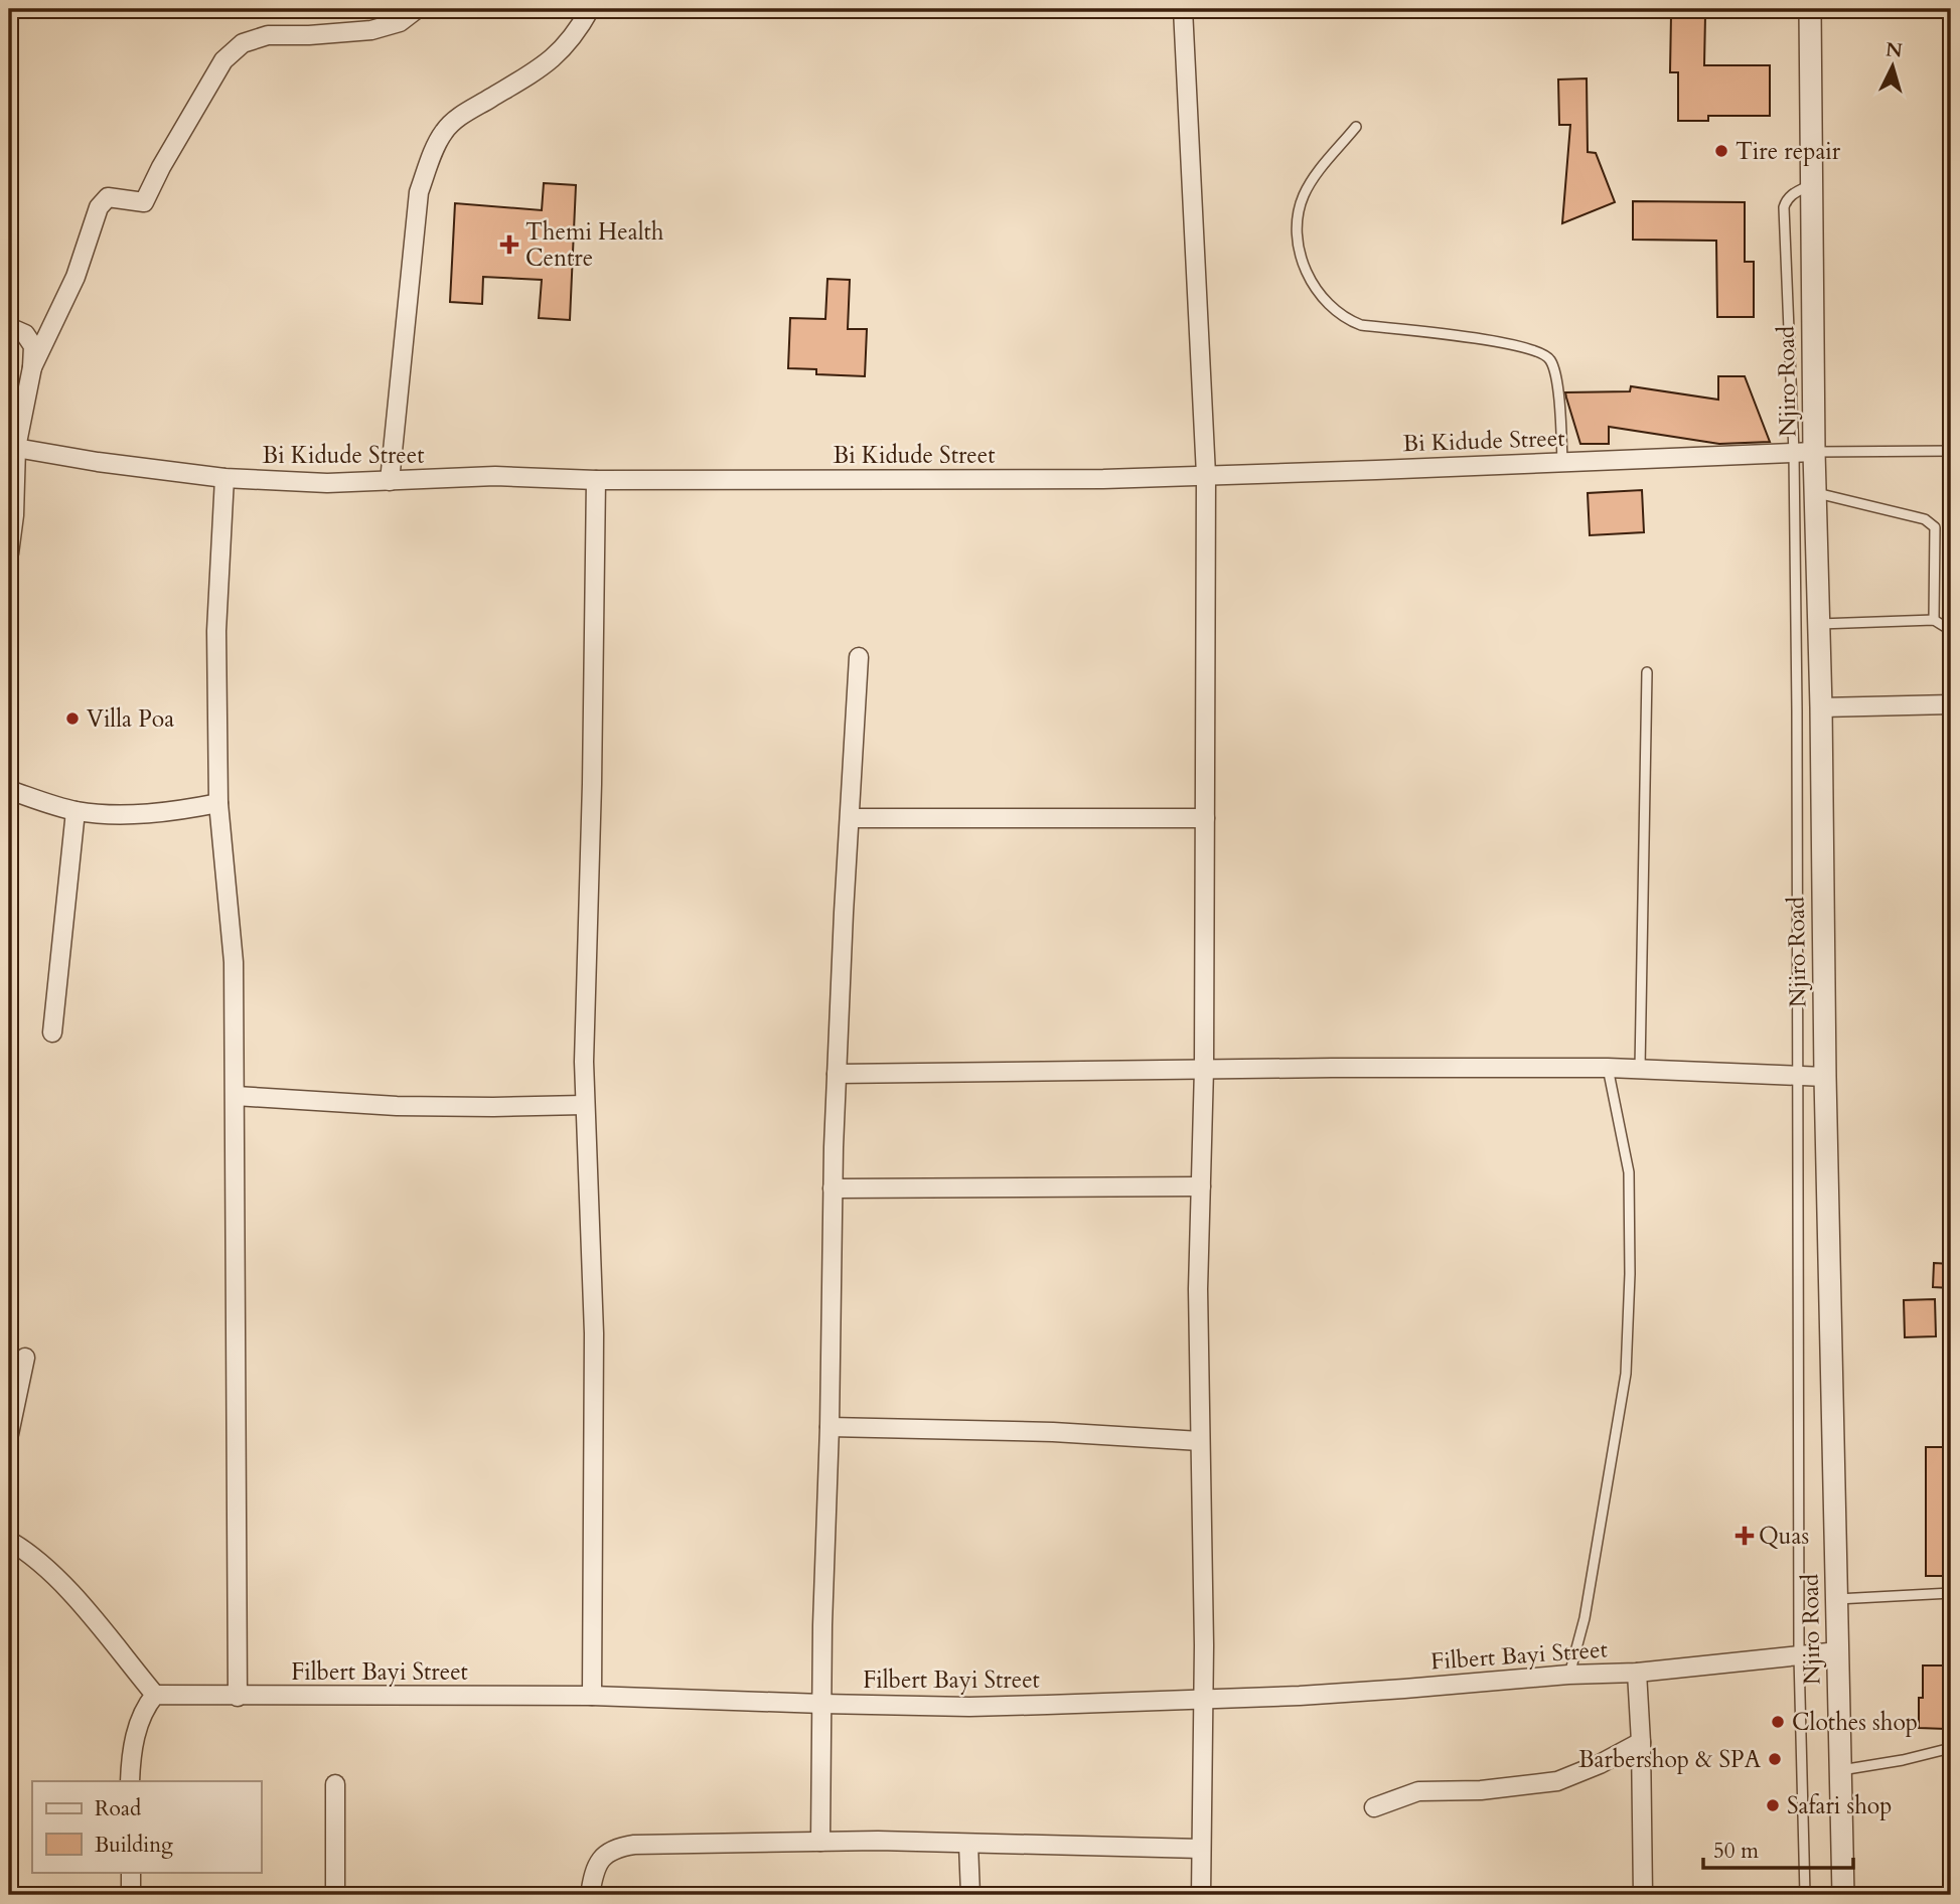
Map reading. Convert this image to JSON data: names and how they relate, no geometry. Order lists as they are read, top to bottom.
{
  "streets": {
    "street": ["Njiro Road", "Bi Kidude Street", "Filbert Bayi Street"]
  },
  "crossings": [
    ["Njiro Road", "Bi Kidude Street"],
    ["Njiro Road", "Filbert Bayi Street"]
  ],
  "places": {
    "other": [
      "Tire repair",
      "Villa Poa",
      "Clothes shop",
      "Barbershop & SPA",
      "Safari shop"
    ],
    "health": ["Themi Health Centre", "Quas"]
  },
  "legend": ["Road", "Building"],
  "scale_bar": "50 m",
  "north": "top"
}
